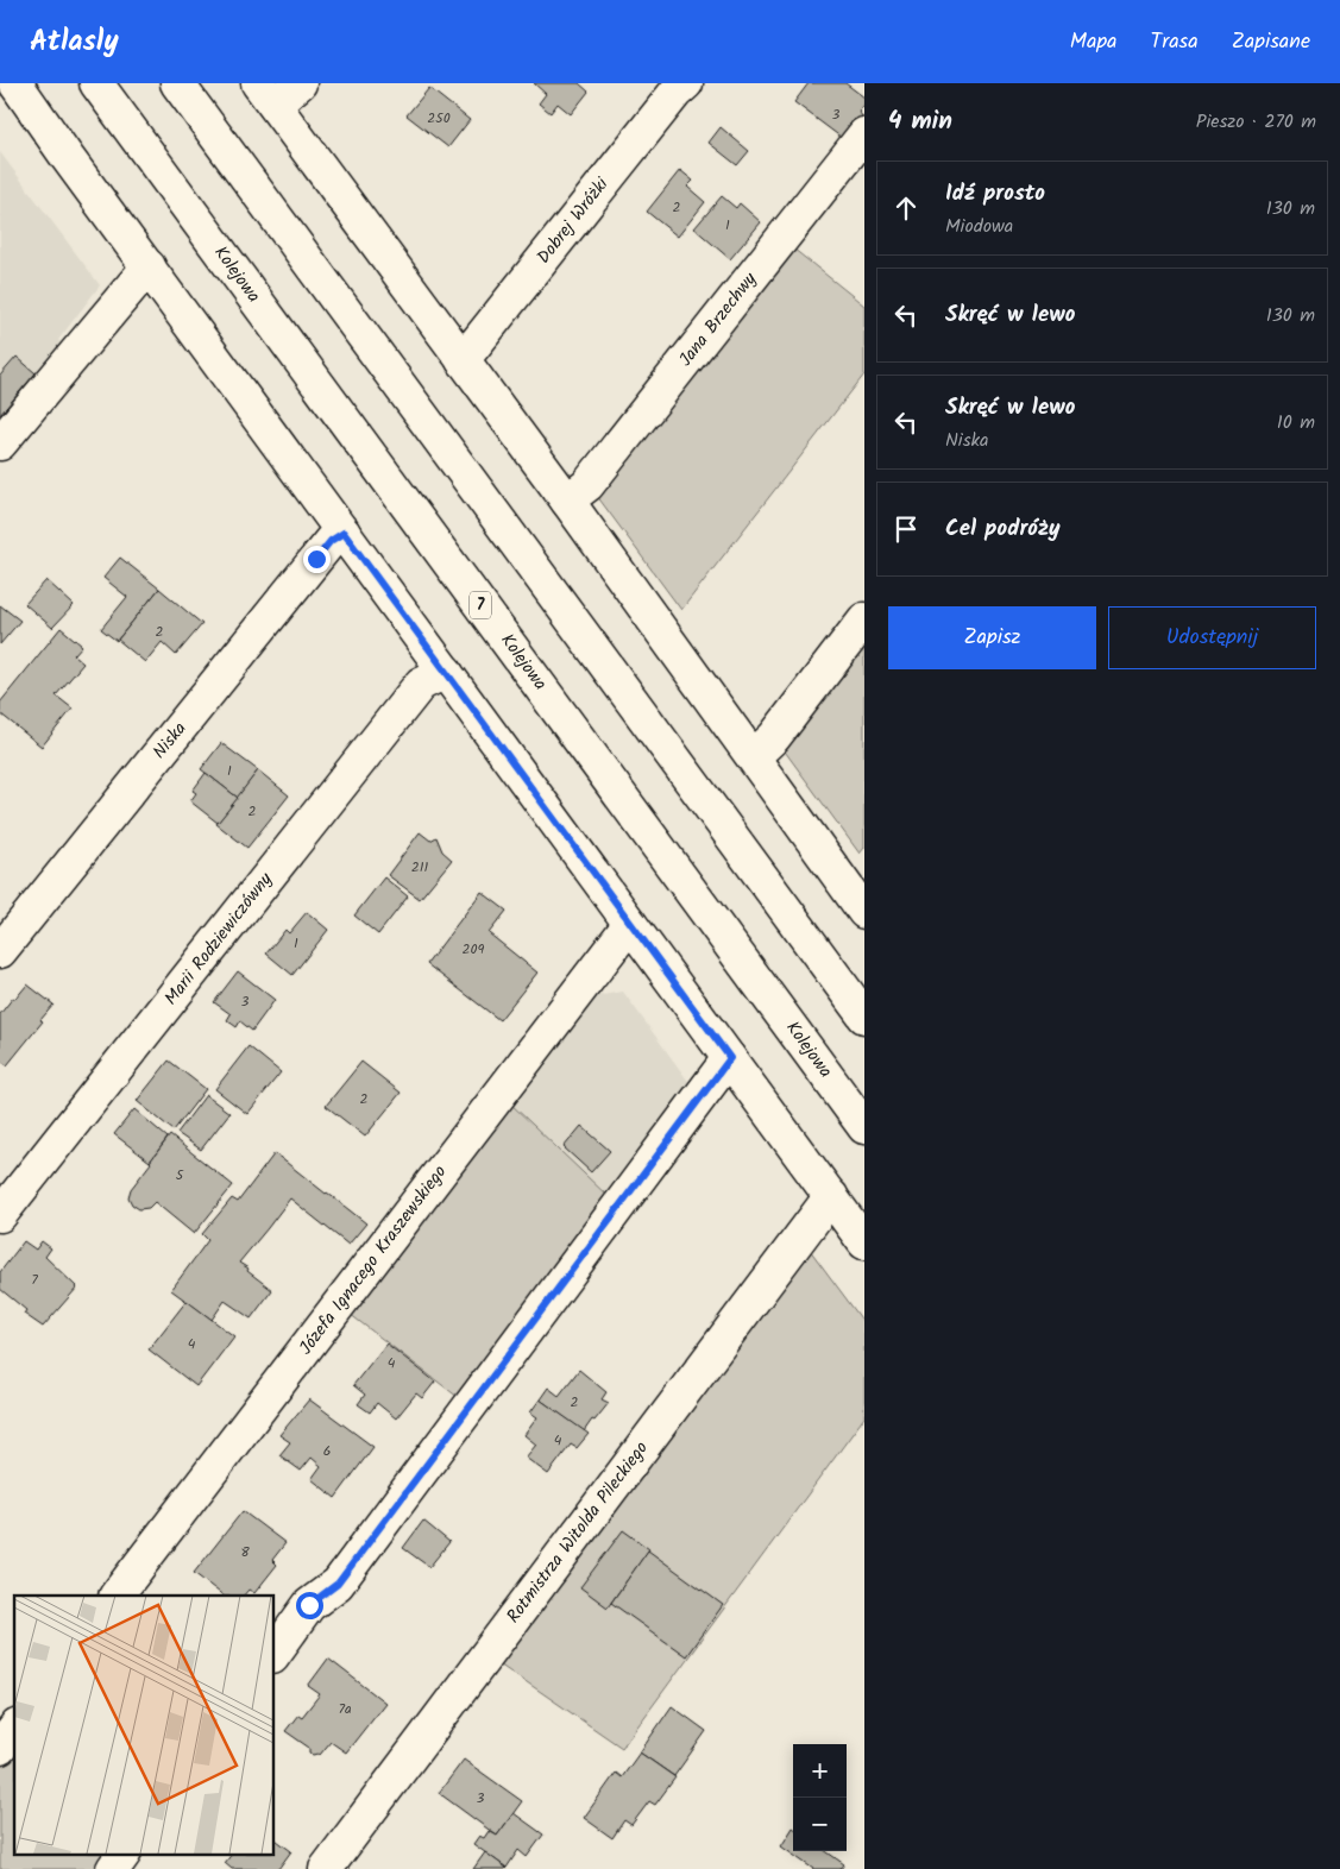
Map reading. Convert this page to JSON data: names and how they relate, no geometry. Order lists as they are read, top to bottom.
{
  "streets": {
    "main road": [
      "Dobrej Wróżki",
      "Kolejowa",
      "Jana Brzechwy",
      "7",
      "Niska",
      "Marii Rodziewiczówny",
      "Józefa Ignacego Kraszewskiego",
      "Rotmistrza Witolda Pileckiego"
    ]
  },
  "house_numbers": [
    "3",
    "250",
    "2",
    "1",
    "2",
    "1",
    "2",
    "211",
    "1",
    "209",
    "3",
    "2",
    "5",
    "7",
    "4",
    "4",
    "2",
    "4",
    "6",
    "8",
    "7a",
    "3"
  ],
  "page": {
    "header": "Atlasly",
    "nav": ["Mapa", "Trasa", "Zapisane"],
    "heading": ["4 min", "Pieszo · 270 m"],
    "list": [
      ["Idź prosto", "Miodowa", "130 m"],
      ["Skręć w lewo", "130 m"],
      ["Skręć w lewo", "Niska", "10 m"],
      "Cel podróży"
    ],
    "buttons": ["Zapisz", "Udostępnij"],
    "map_buttons": ["+", "−"]
  }
}
